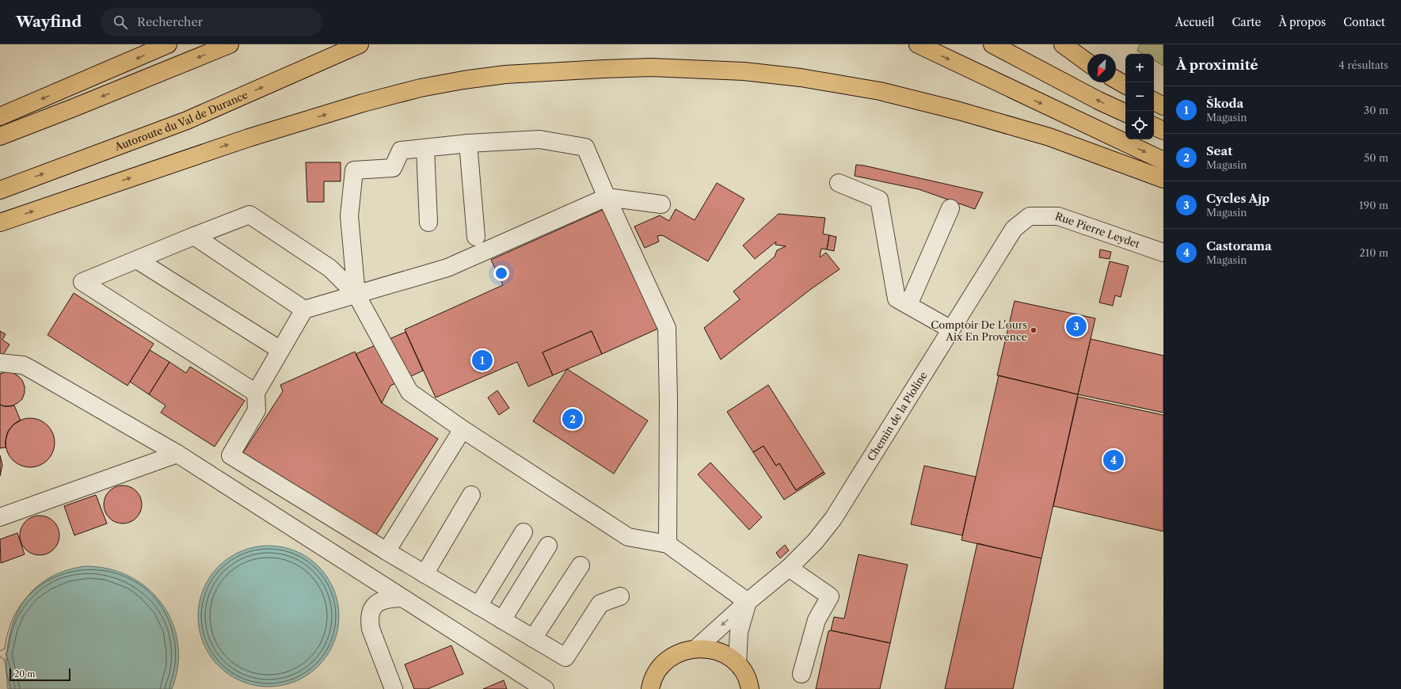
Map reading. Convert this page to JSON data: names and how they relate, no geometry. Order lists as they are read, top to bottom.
{
  "streets": {
    "main road": ["Autoroute du Val de Durance"],
    "street": ["Rue Pierre Leydet", "Chemin de la Pioline"]
  },
  "crossings": [
    ["Rue Pierre Leydet", "Chemin de la Pioline"]
  ],
  "places": ["Comptoir De L'ours Aix En Provence"],
  "scale_bar": "20 m",
  "north": "bottom left",
  "page": {
    "header": "Wayfind",
    "search": "Rechercher",
    "nav": [
      "Accueil",
      "Carte",
      "À propos",
      "Contact"
    ],
    "heading": ["À proximité", "4 résultats"],
    "map_buttons": ["+", "−"],
    "list": [
      {
        "mark": "1",
        "name": "Škoda",
        "note": "Magasin",
        "value": "30 m"
      },
      {
        "mark": "2",
        "name": "Seat",
        "note": "Magasin",
        "value": "50 m"
      },
      {
        "mark": "3",
        "name": "Cycles Ajp",
        "note": "Magasin",
        "value": "190 m"
      },
      {
        "mark": "4",
        "name": "Castorama",
        "note": "Magasin",
        "value": "210 m"
      }
    ],
    "pins": [
      "3",
      "1",
      "2",
      "4"
    ],
    "scale": "20 m"
  }
}
